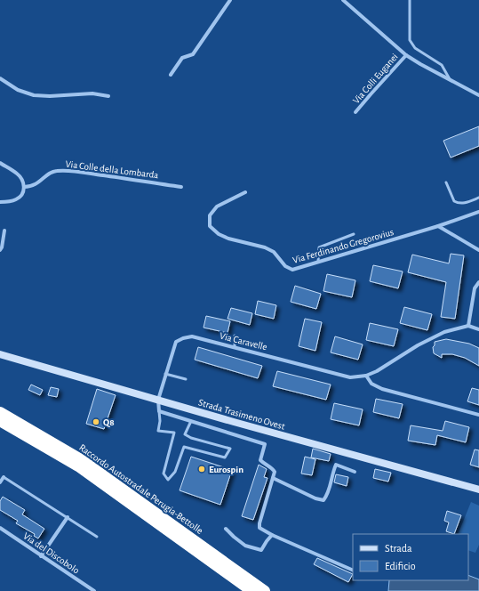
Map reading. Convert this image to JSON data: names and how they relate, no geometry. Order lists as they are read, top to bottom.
{
  "streets": {
    "highway": ["Raccordo Autostradale Perugia-Bettolle"],
    "main road": ["Strada Trasimeno Ovest"],
    "street": [
      "Via Colli Euganei",
      "Via Colle della Lombarda",
      "Via Ferdinando Gregorovius",
      "Via Caravelle",
      "Via del Discobolo"
    ]
  },
  "crossings": [
    ["Via Caravelle", "Strada Trasimeno Ovest"]
  ],
  "places": ["Q8", "Eurospin"],
  "legend": ["Strada", "Edificio"]
}
